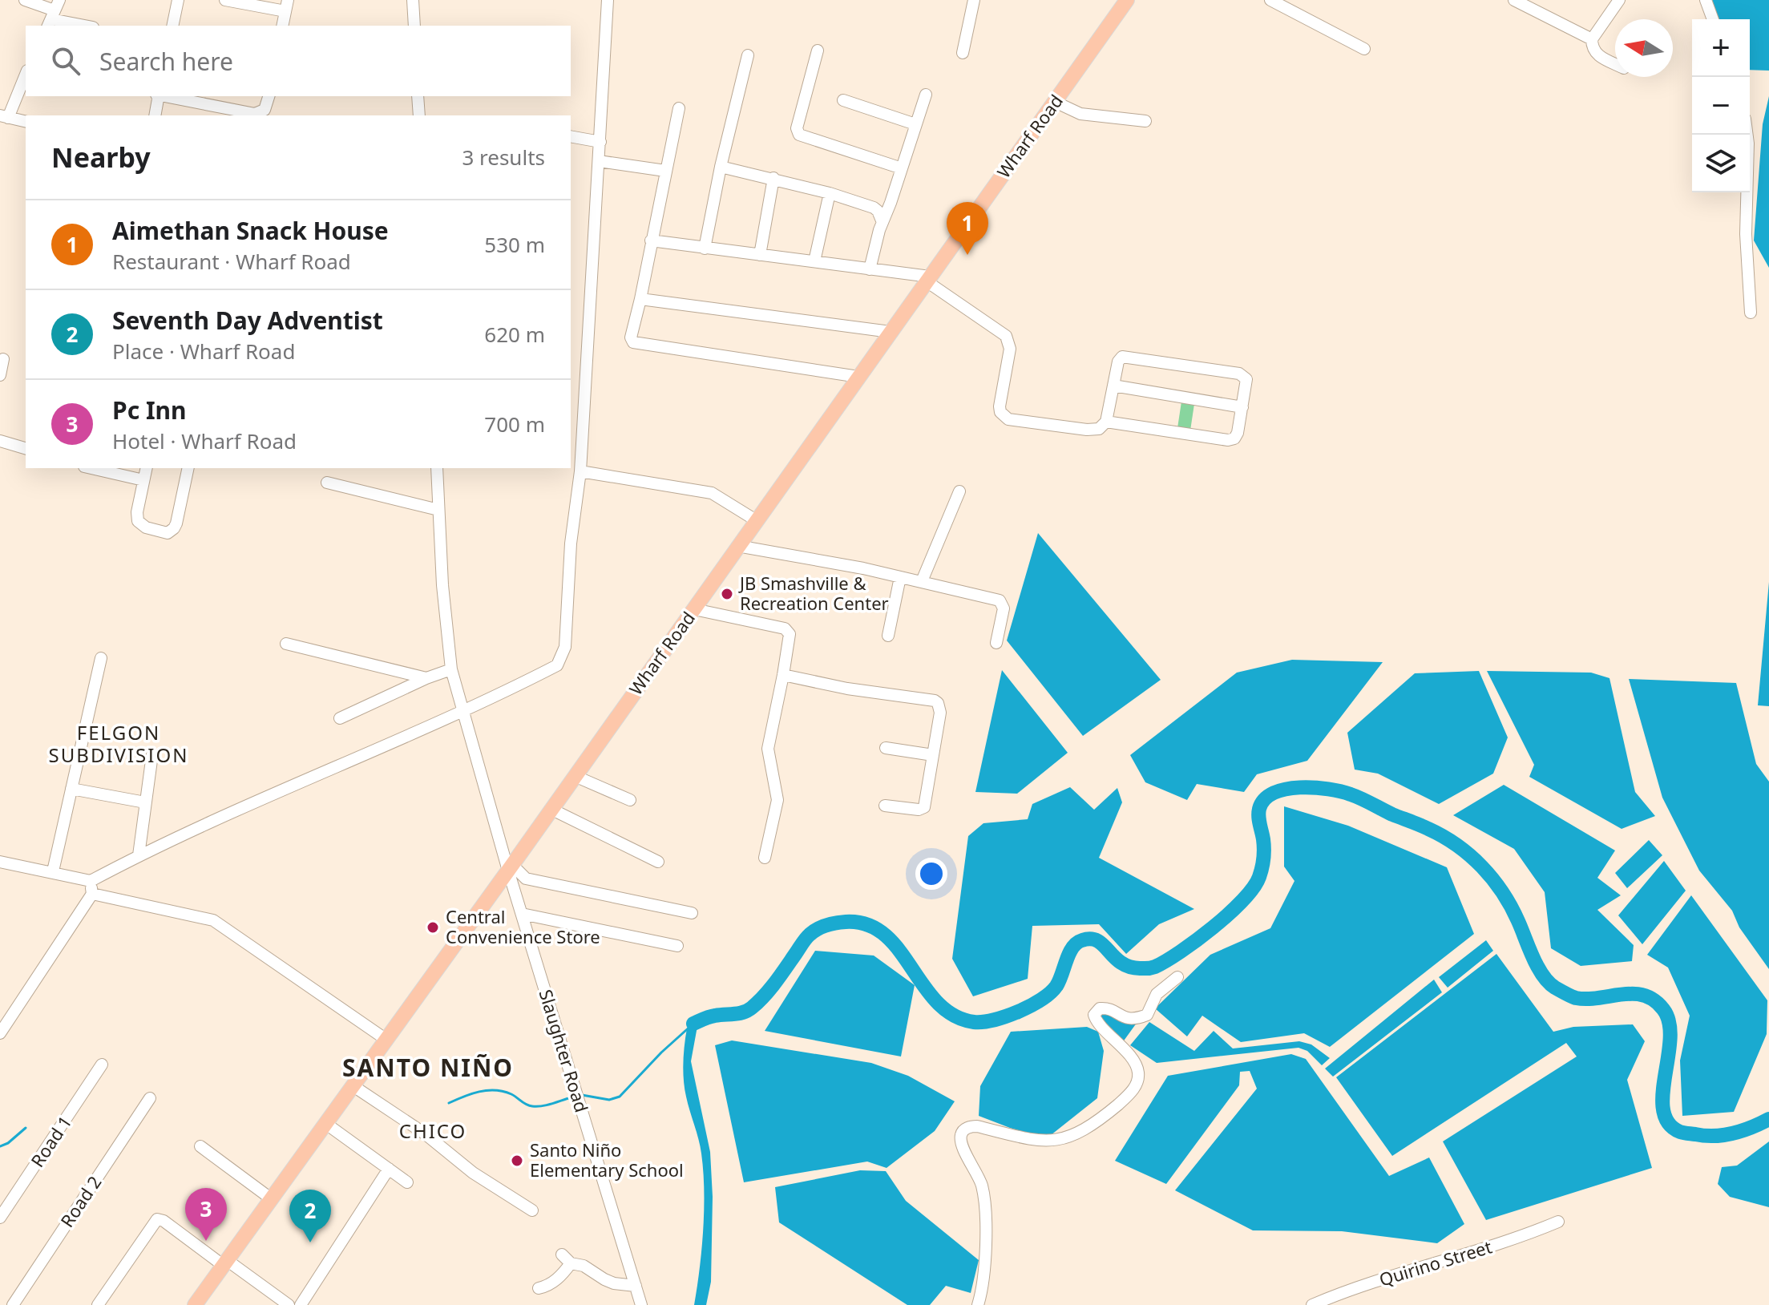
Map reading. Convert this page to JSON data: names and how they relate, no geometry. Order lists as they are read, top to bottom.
{
  "streets": {
    "main road": ["Wharf Road"],
    "street": [
      "Slaughter Road",
      "Road 1",
      "Road 2",
      "Quirino Street"
    ]
  },
  "crossings": [
    ["Wharf Road", "Slaughter Road"]
  ],
  "districts": ["FELGON SUBDIVISION", "SANTO NIÑO", "CHICO"],
  "places": ["JB Smashville & Recreation Center", "Central Convenience Store", "Santo Niño Elementary School"],
  "north": "left",
  "page": {
    "map_buttons": ["+", "−"],
    "search": "Search here",
    "heading": ["Nearby", "3 results"],
    "list": [
      {
        "mark": "1",
        "name": "Aimethan Snack House",
        "note": "Restaurant · Wharf Road",
        "value": "530 m"
      },
      {
        "mark": "2",
        "name": "Seventh Day Adventist",
        "note": "Place · Wharf Road",
        "value": "620 m"
      },
      {
        "mark": "3",
        "name": "Pc Inn",
        "note": "Hotel · Wharf Road",
        "value": "700 m"
      }
    ],
    "pins": ["1", "3", "2"]
  }
}
